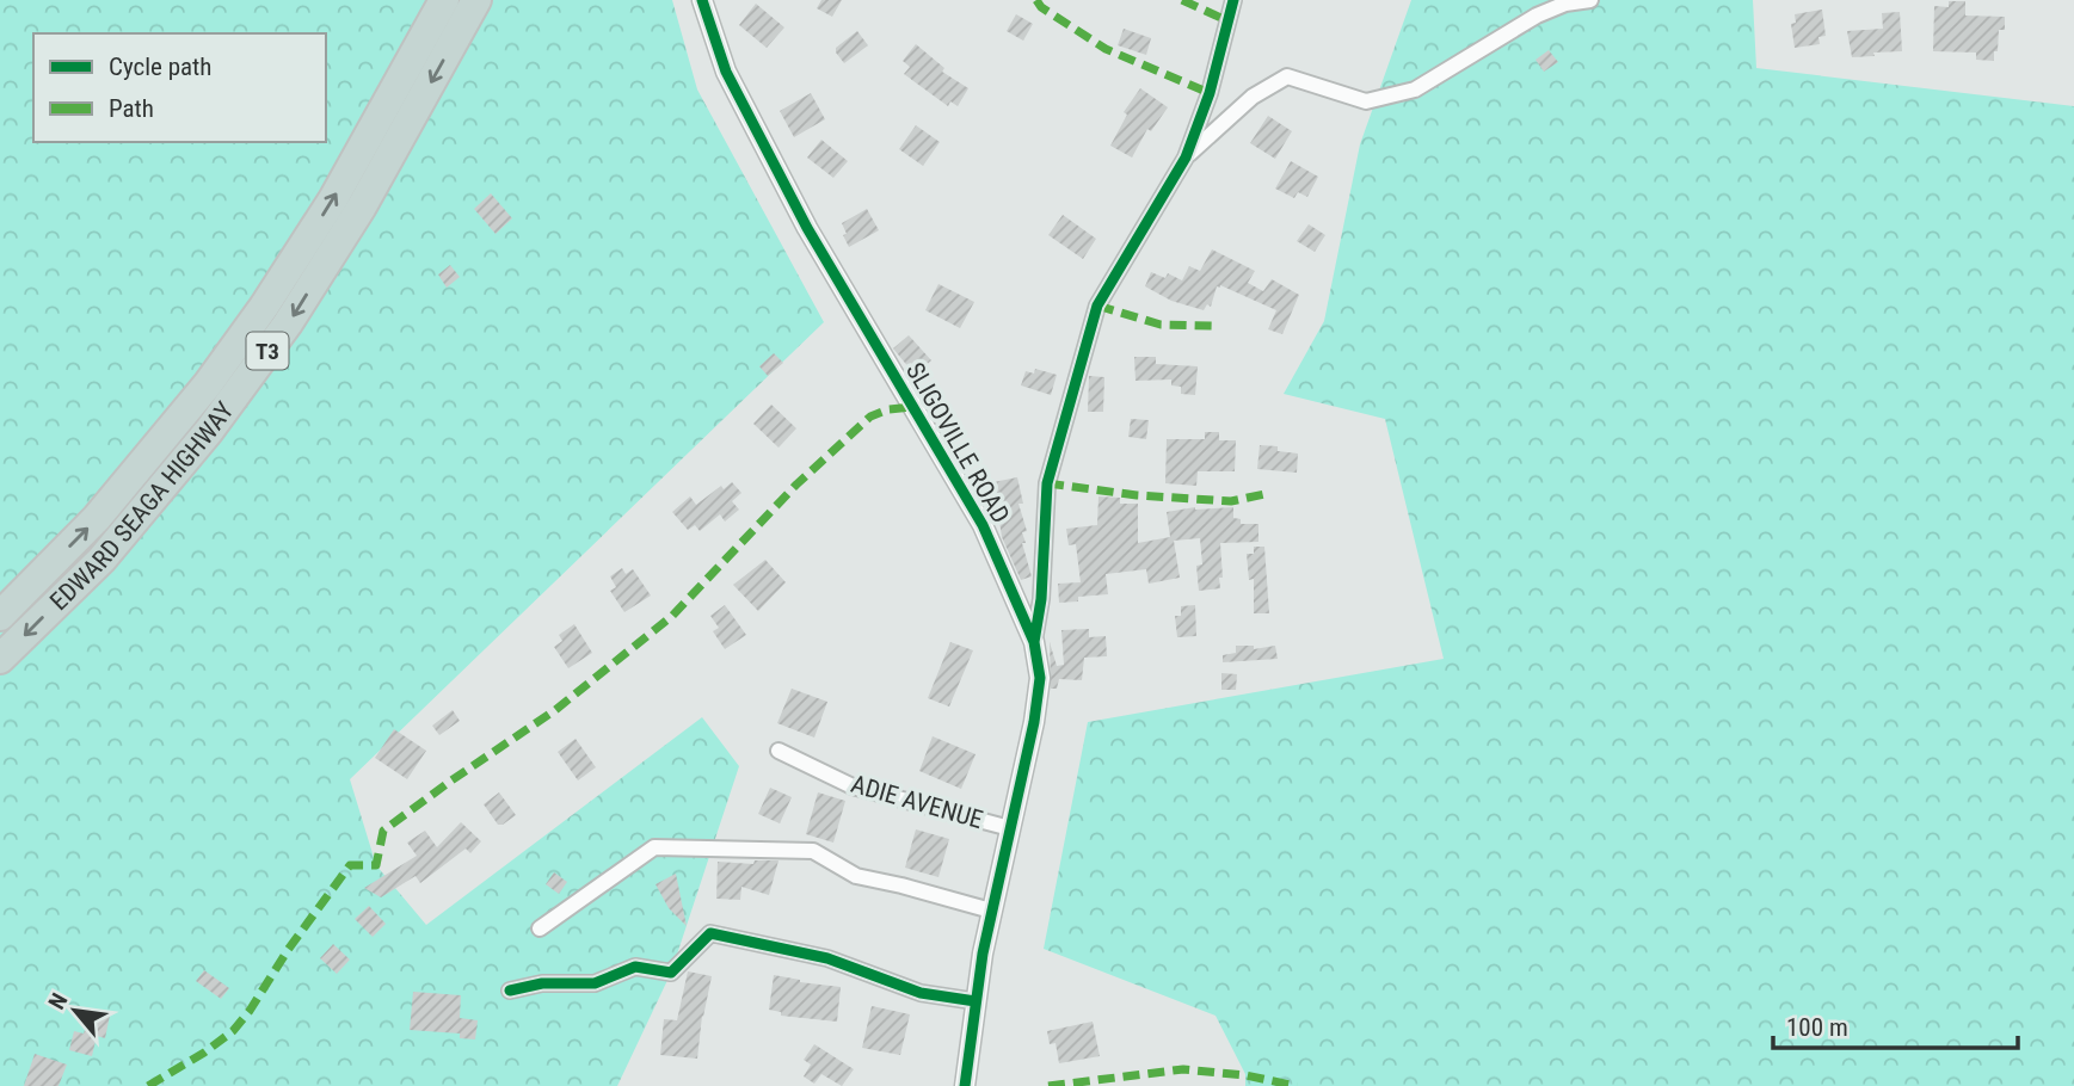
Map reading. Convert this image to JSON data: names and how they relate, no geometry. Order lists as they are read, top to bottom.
{
  "streets": {
    "highway": ["T3", "EDWARD SEAGA HIGHWAY"],
    "street": ["SLIGOVILLE ROAD", "ADIE AVENUE"]
  },
  "crossings": [
    ["SLIGOVILLE ROAD", "ADIE AVENUE"]
  ],
  "legend": ["Cycle path", "Path"],
  "scale_bar": "100 m",
  "north": "top left"
}
